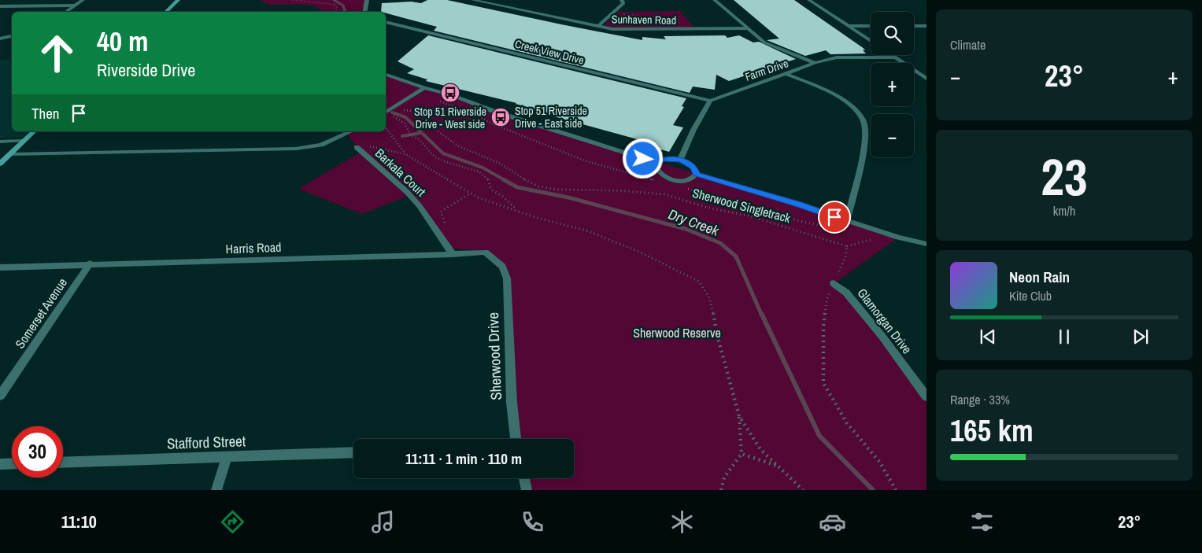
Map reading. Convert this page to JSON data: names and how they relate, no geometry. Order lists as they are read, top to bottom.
{
  "streets": {
    "street": [
      "Sunhaven Road",
      "Creek View Drive",
      "Farm Drive",
      "Barkala Court",
      "Harris Road",
      "Somerset Avenue",
      "Glamorgan Drive",
      "Sherwood Drive",
      "Stafford Street"
    ],
    "path": ["Sherwood Singletrack"]
  },
  "crossings": [
    ["Creek View Drive", "Farm Drive"],
    ["Barkala Court", "Harris Road"],
    ["Harris Road", "Somerset Avenue"],
    ["Harris Road", "Sherwood Drive"]
  ],
  "water": ["Dry Creek"],
  "parks": ["Sherwood Reserve"],
  "places": {
    "bus stop": ["Stop 51 Riverside Drive - West side", "Stop 51 Riverside Drive - East side"]
  },
  "page": {
    "tile": [
      "Climate",
      ["23", "km/h"],
      ["Range · 33%", "165 km"]
    ],
    "map_buttons": ["+", "−"],
    "turn": ["40 m", "Riverside Drive"],
    "heat": ["−", "23°", "+"],
    "then": "Then",
    "song": ["Neon Rain", "Kite Club"],
    "limit": "30",
    "trip": "11:11 · 1 min · 110 m",
    "tabs": ["11:10", "23°"]
  }
}
